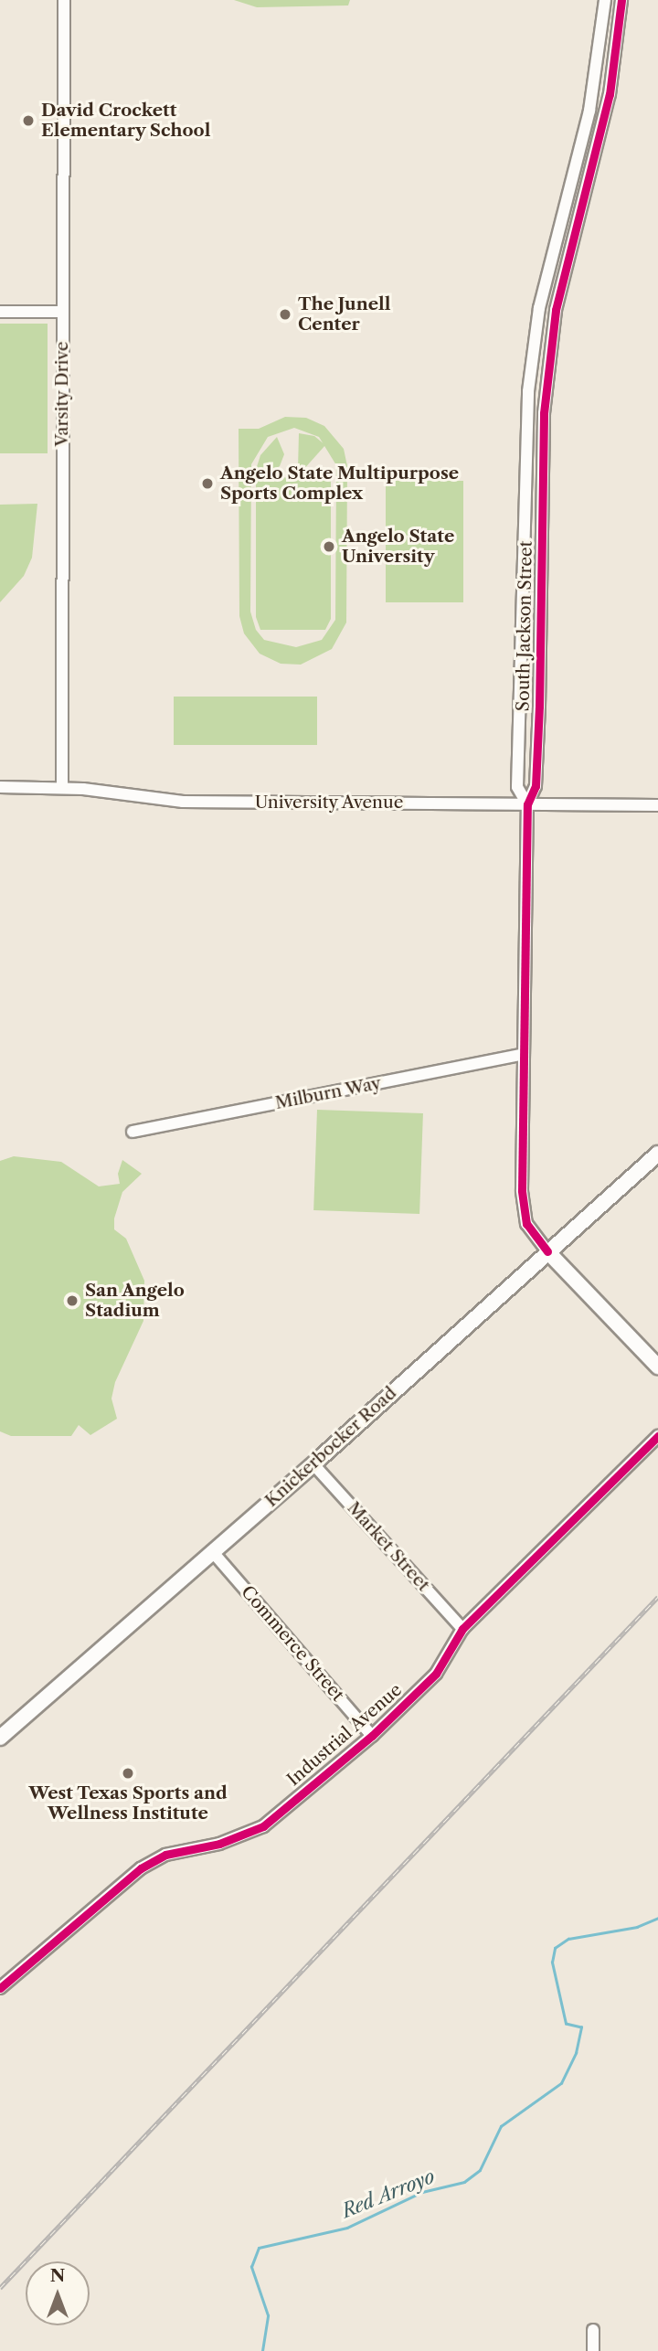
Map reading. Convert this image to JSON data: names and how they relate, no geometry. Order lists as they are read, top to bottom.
{
  "streets": {
    "main road": ["South Jackson Street", "Knickerbocker Road"],
    "street": [
      "Varsity Drive",
      "University Avenue",
      "Milburn Way",
      "Market Street",
      "Commerce Street",
      "Industrial Avenue"
    ]
  },
  "crossings": [
    ["Varsity Drive", "University Avenue"],
    ["South Jackson Street", "University Avenue"],
    ["South Jackson Street", "Milburn Way"],
    ["South Jackson Street", "Knickerbocker Road"],
    ["Knickerbocker Road", "Market Street"],
    ["Knickerbocker Road", "Commerce Street"],
    ["Market Street", "Industrial Avenue"],
    ["Commerce Street", "Industrial Avenue"]
  ],
  "water": ["Red Arroyo"],
  "places": [
    "David Crockett Elementary School",
    "The Junell Center",
    "Angelo State Multipurpose Sports Complex",
    "Angelo State University",
    "San Angelo Stadium",
    "West Texas Sports and Wellness Institute"
  ],
  "north": "top"
}
